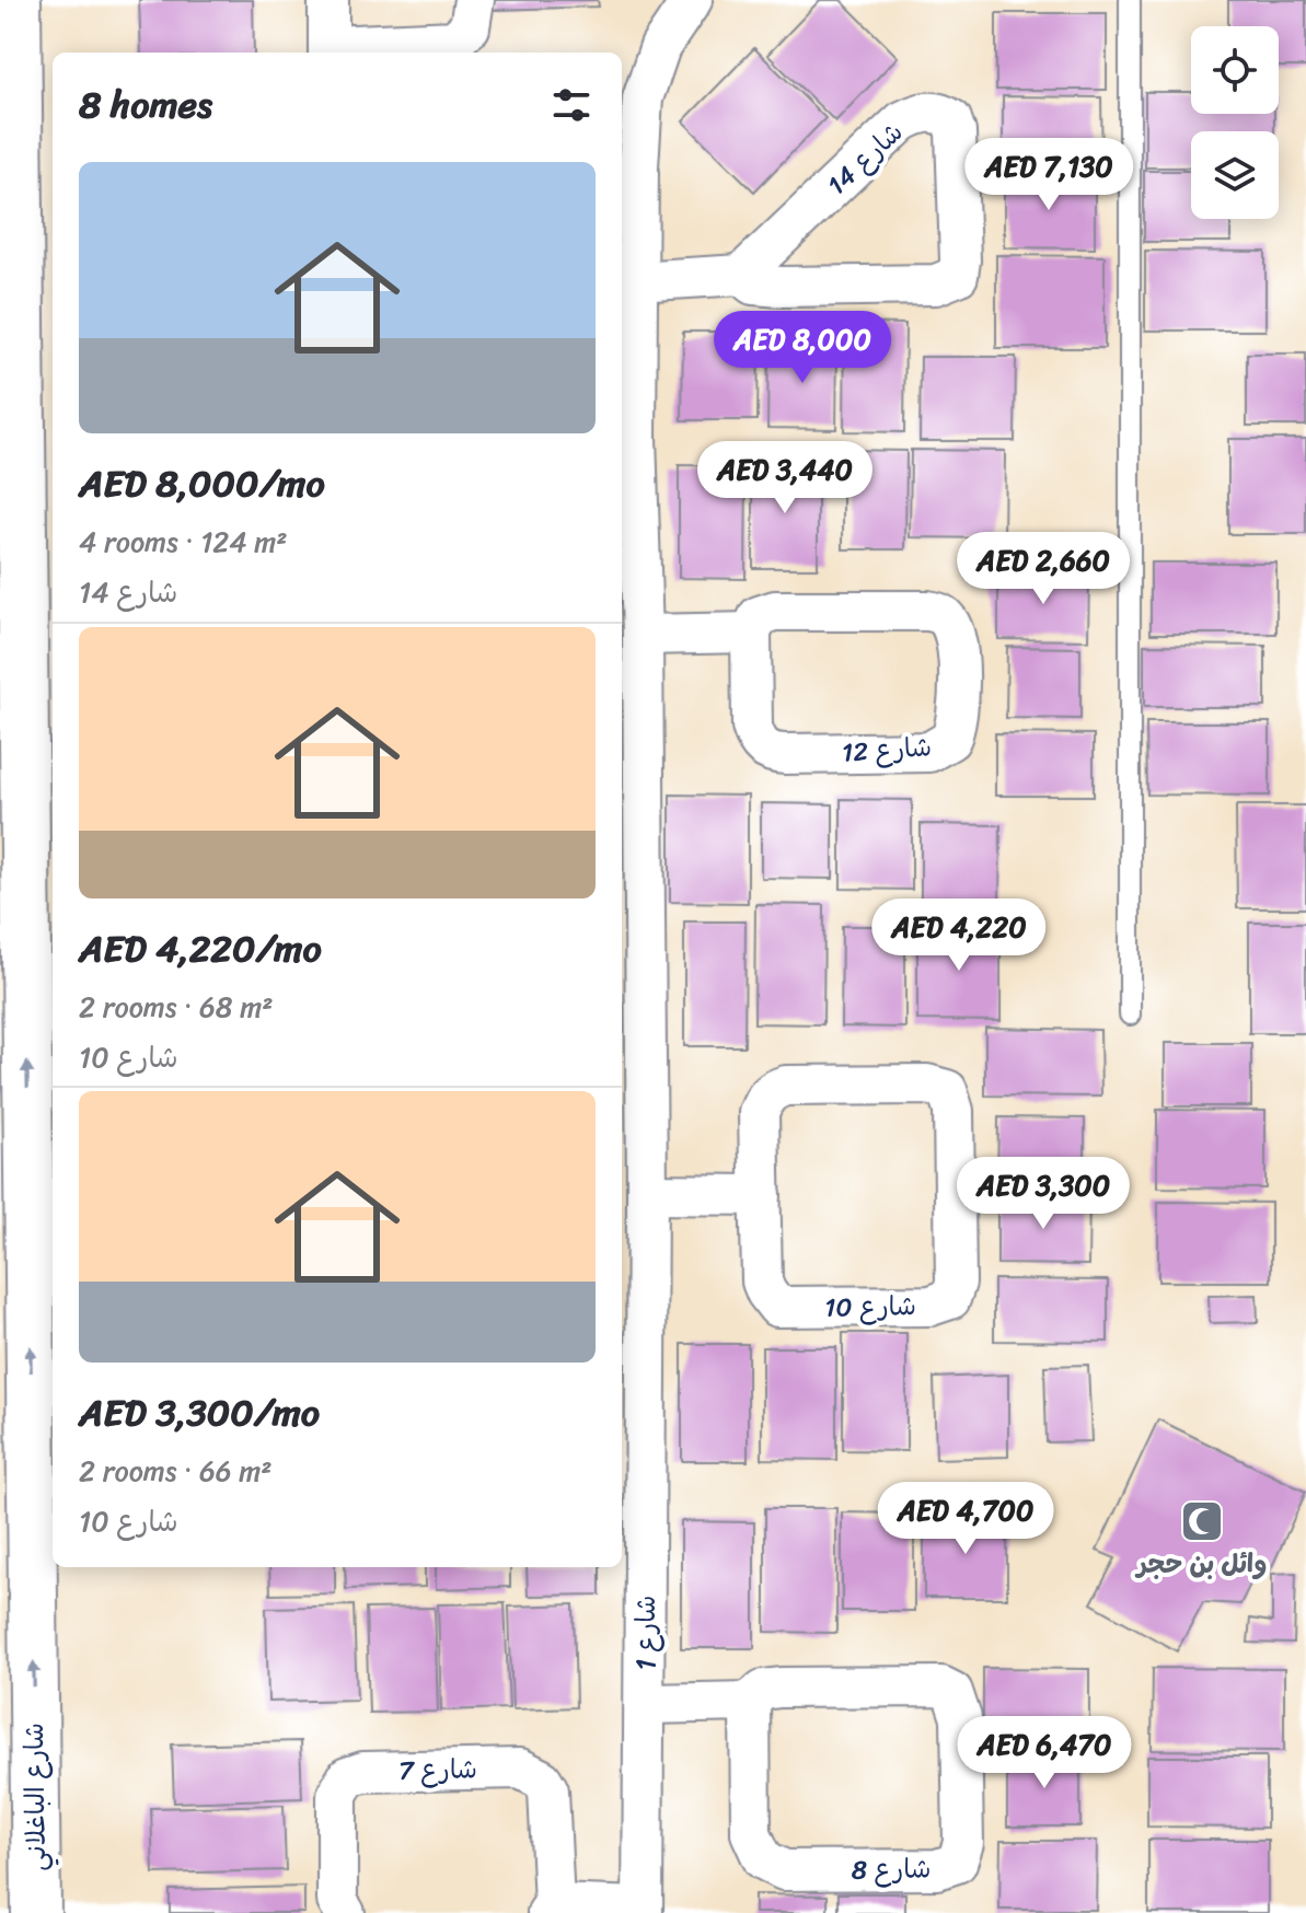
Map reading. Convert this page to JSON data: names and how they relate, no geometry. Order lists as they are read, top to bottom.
{
  "streets": {
    "main road": ["شارع الباغلاني"],
    "street": [
      "شارع 14",
      "شارع 12",
      "شارع 10",
      "شارع 1",
      "شارع 7",
      "شارع 8"
    ]
  },
  "crossings": [
    ["شارع 14", "شارع 1"],
    ["شارع 1", "شارع 7"],
    ["شارع 1", "شارع 8"]
  ],
  "one_way": ["شارع الباغلاني"],
  "places": {
    "mosque": ["وائل بن حجر"]
  },
  "page": {
    "heading": "8 homes",
    "price": [
      "AED 7,130",
      "AED 8,000",
      "AED 3,440",
      "AED 2,660",
      "AED 4,220",
      "AED 3,300",
      "AED 4,700",
      "AED 6,470"
    ],
    "list": [
      {
        "name": "AED 8,000/mo",
        "note": "4 rooms · 124 m² · شارع 14"
      },
      {
        "name": "AED 4,220/mo",
        "note": "2 rooms · 68 m² · شارع 10"
      },
      {
        "name": "AED 3,300/mo",
        "note": "2 rooms · 66 m² · شارع 10"
      }
    ]
  }
}
